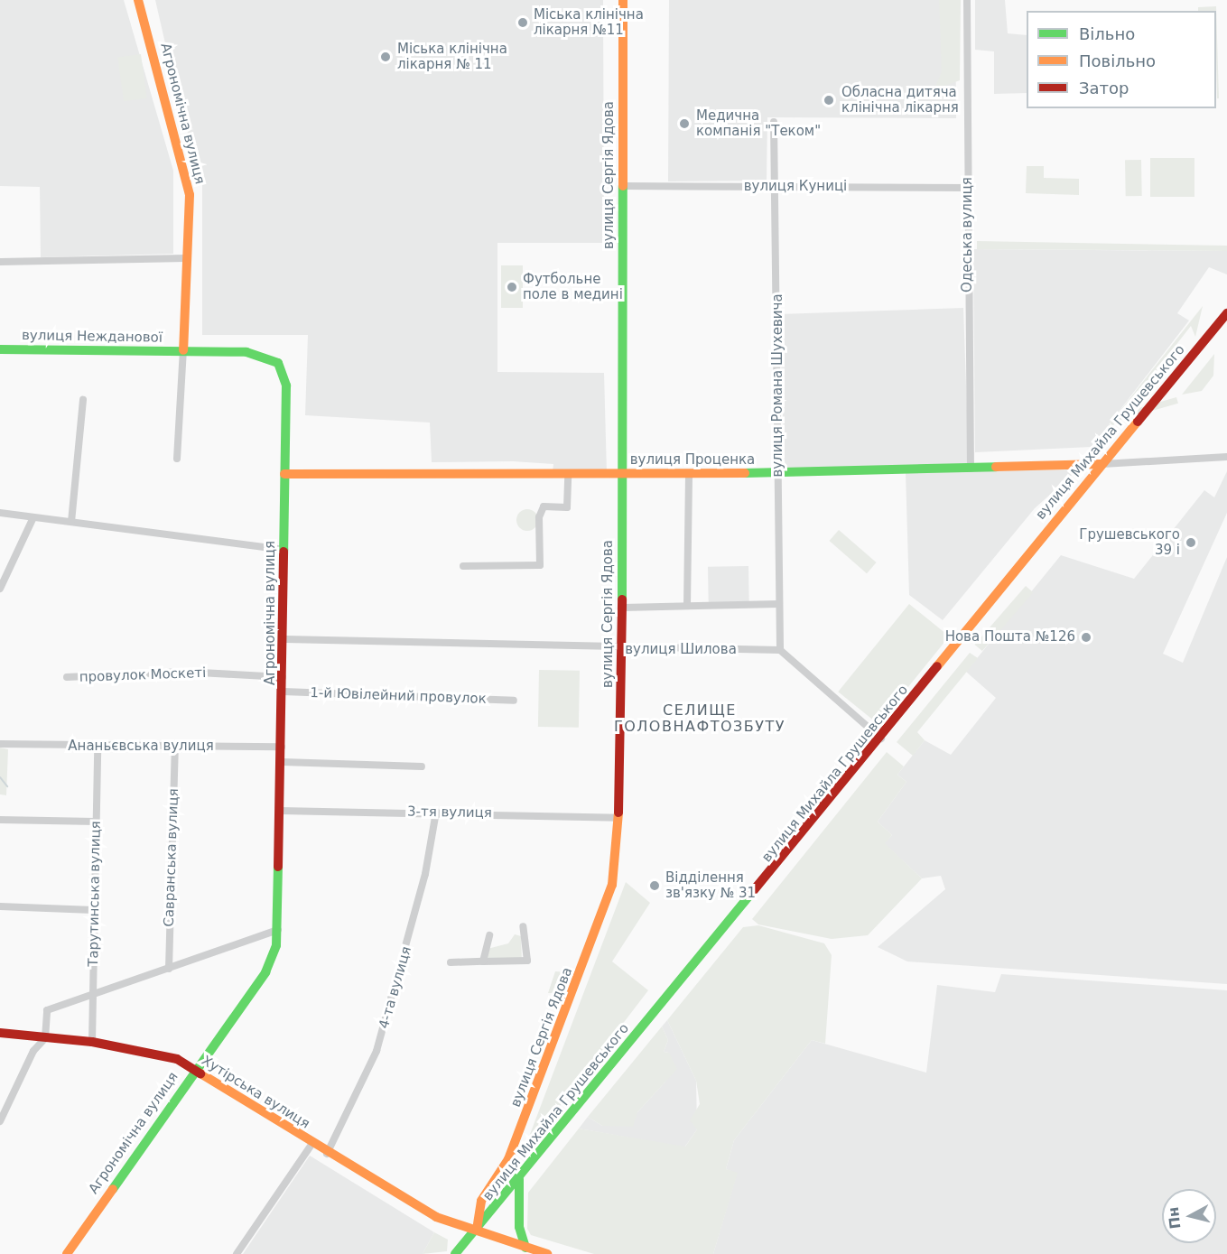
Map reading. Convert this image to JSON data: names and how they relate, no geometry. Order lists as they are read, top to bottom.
{
  "streets": {
    "street": [
      "Агрономічна вулиця",
      "вулиця Сергія Ядова",
      "вулиця Куниці",
      "Одеська вулиця",
      "вулиця Нежданової",
      "вулиця Романа Шухевича",
      "вулиця Михайла Грушевського",
      "вулиця Проценка",
      "вулиця Шилова",
      "провулок Москеті",
      "1-й Ювілейний провулок",
      "Ананьєвська вулиця",
      "3-тя вулиця",
      "Савранська вулиця",
      "Тарутинська вулиця",
      "4-та вулиця",
      "Хутірська вулиця"
    ]
  },
  "crossings": [
    ["Агрономічна вулиця", "вулиця Нежданової"],
    ["Агрономічна вулиця", "вулиця Проценка"],
    ["Агрономічна вулиця", "вулиця Шилова"],
    ["Агрономічна вулиця", "провулок Москеті"],
    ["Агрономічна вулиця", "1-й Ювілейний провулок"],
    ["Агрономічна вулиця", "Ананьєвська вулиця"],
    ["Агрономічна вулиця", "3-тя вулиця"],
    ["Агрономічна вулиця", "Хутірська вулиця"],
    ["вулиця Сергія Ядова", "вулиця Куниці"],
    ["вулиця Сергія Ядова", "вулиця Михайла Грушевського"],
    ["вулиця Сергія Ядова", "вулиця Проценка"],
    ["вулиця Сергія Ядова", "вулиця Шилова"],
    ["вулиця Сергія Ядова", "3-тя вулиця"],
    ["вулиця Сергія Ядова", "Хутірська вулиця"],
    ["вулиця Куниці", "Одеська вулиця"],
    ["вулиця Куниці", "вулиця Романа Шухевича"],
    ["Одеська вулиця", "вулиця Проценка"],
    ["вулиця Романа Шухевича", "вулиця Проценка"],
    ["вулиця Романа Шухевича", "вулиця Шилова"],
    ["вулиця Михайла Грушевського", "вулиця Проценка"],
    ["вулиця Михайла Грушевського", "Хутірська вулиця"],
    ["Ананьєвська вулиця", "Савранська вулиця"],
    ["Ананьєвська вулиця", "Тарутинська вулиця"],
    ["3-тя вулиця", "4-та вулиця"],
    ["Тарутинська вулиця", "Хутірська вулиця"],
    ["4-та вулиця", "Хутірська вулиця"]
  ],
  "districts": ["СЕЛИЩЕ ГОЛОВНАФТОЗБУТУ"],
  "places": [
    "Міська клінічна лікарня №11",
    "Міська клінічна лікарня № 11",
    "Обласна дитяча клінічна лікарня",
    "Медична компанія \"Теком\"",
    "Футбольне поле в медині",
    "Грушевського 39 і",
    "Нова Пошта №126",
    "Відділення зв'язку № 31"
  ],
  "legend": ["Вільно", "Повільно", "Затор"],
  "north": "left"
}
